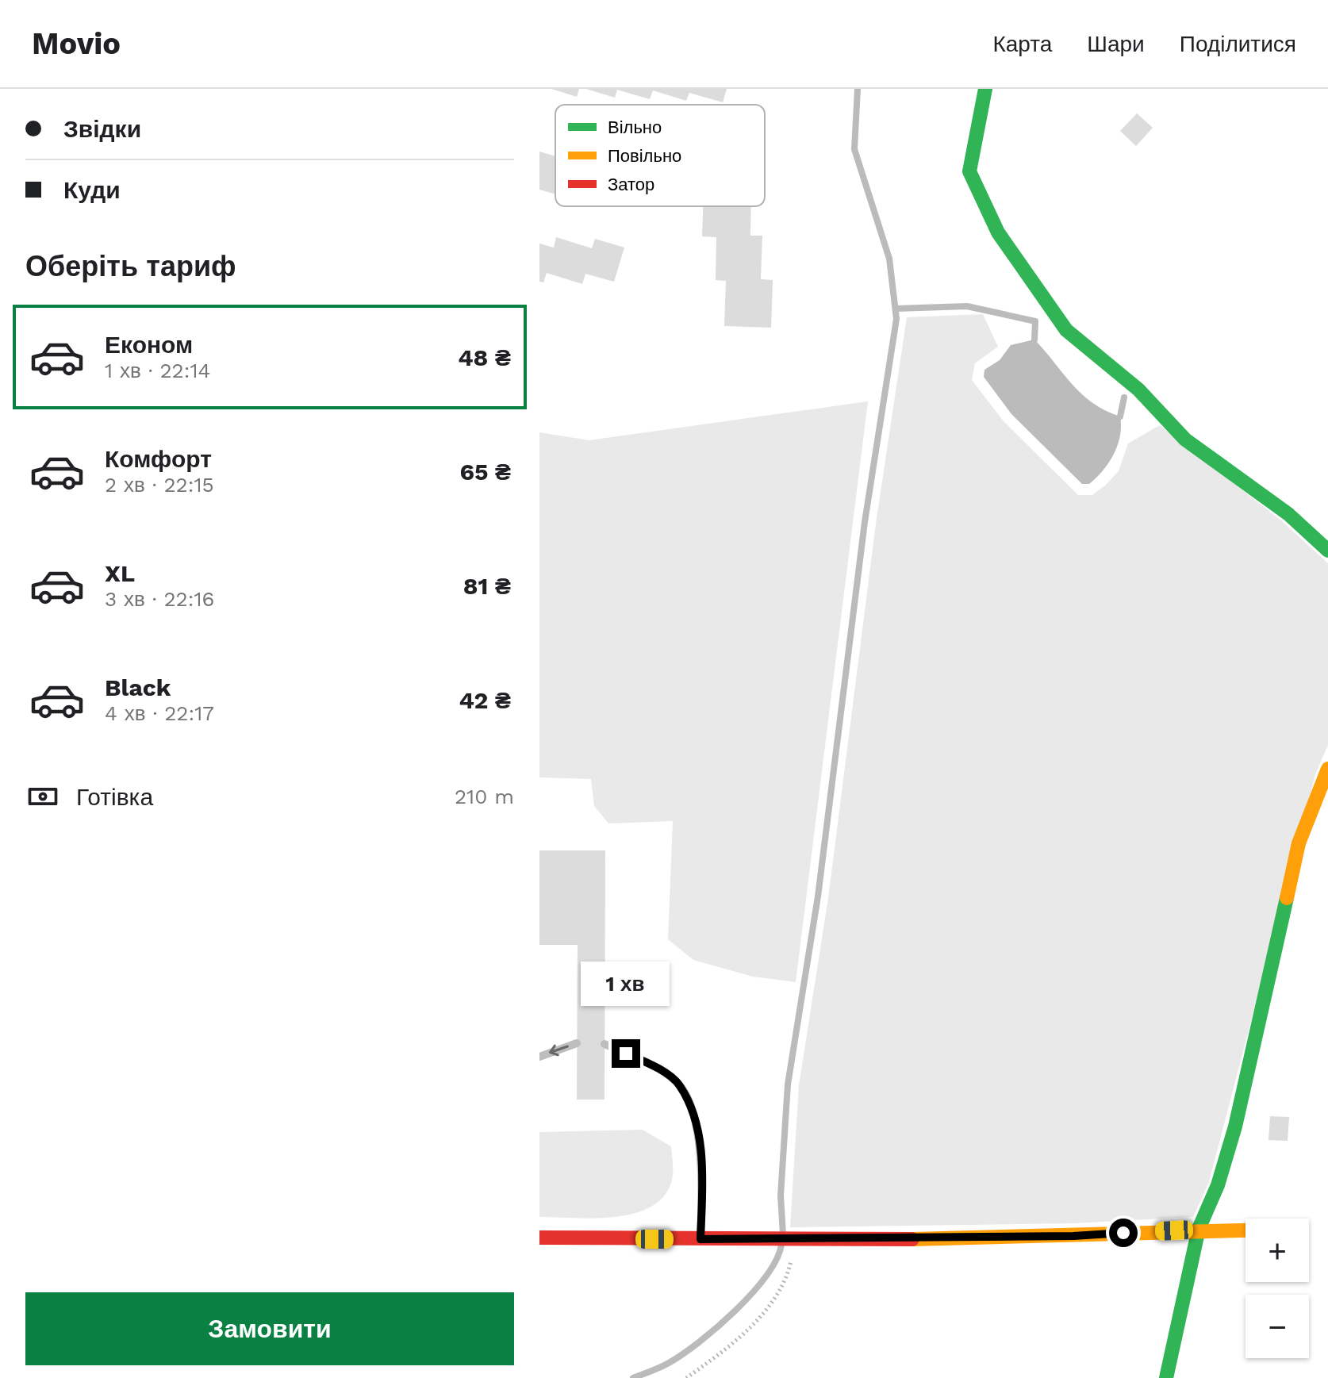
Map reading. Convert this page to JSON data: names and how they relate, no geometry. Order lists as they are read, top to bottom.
{
  "legend": ["Вільно", "Повільно", "Затор"],
  "page": {
    "header": "Movio",
    "nav": ["Карта", "Шари", "Поділитися"],
    "banner": ["Звідки", "Куди"],
    "heading": "Оберіть тариф",
    "list": [
      {
        "name": "Економ",
        "note": "1 хв · 22:14",
        "value": "48 ₴"
      },
      {
        "name": "Комфорт",
        "note": "2 хв · 22:15",
        "value": "65 ₴"
      },
      {
        "name": "XL",
        "note": "3 хв · 22:16",
        "value": "81 ₴"
      },
      {
        "name": "Black",
        "note": "4 хв · 22:17",
        "value": "42 ₴"
      }
    ],
    "pay": ["Готівка", "210 m"],
    "bubble": "1 хв",
    "map_buttons": ["+", "−"],
    "buttons": "Замовити"
  }
}
